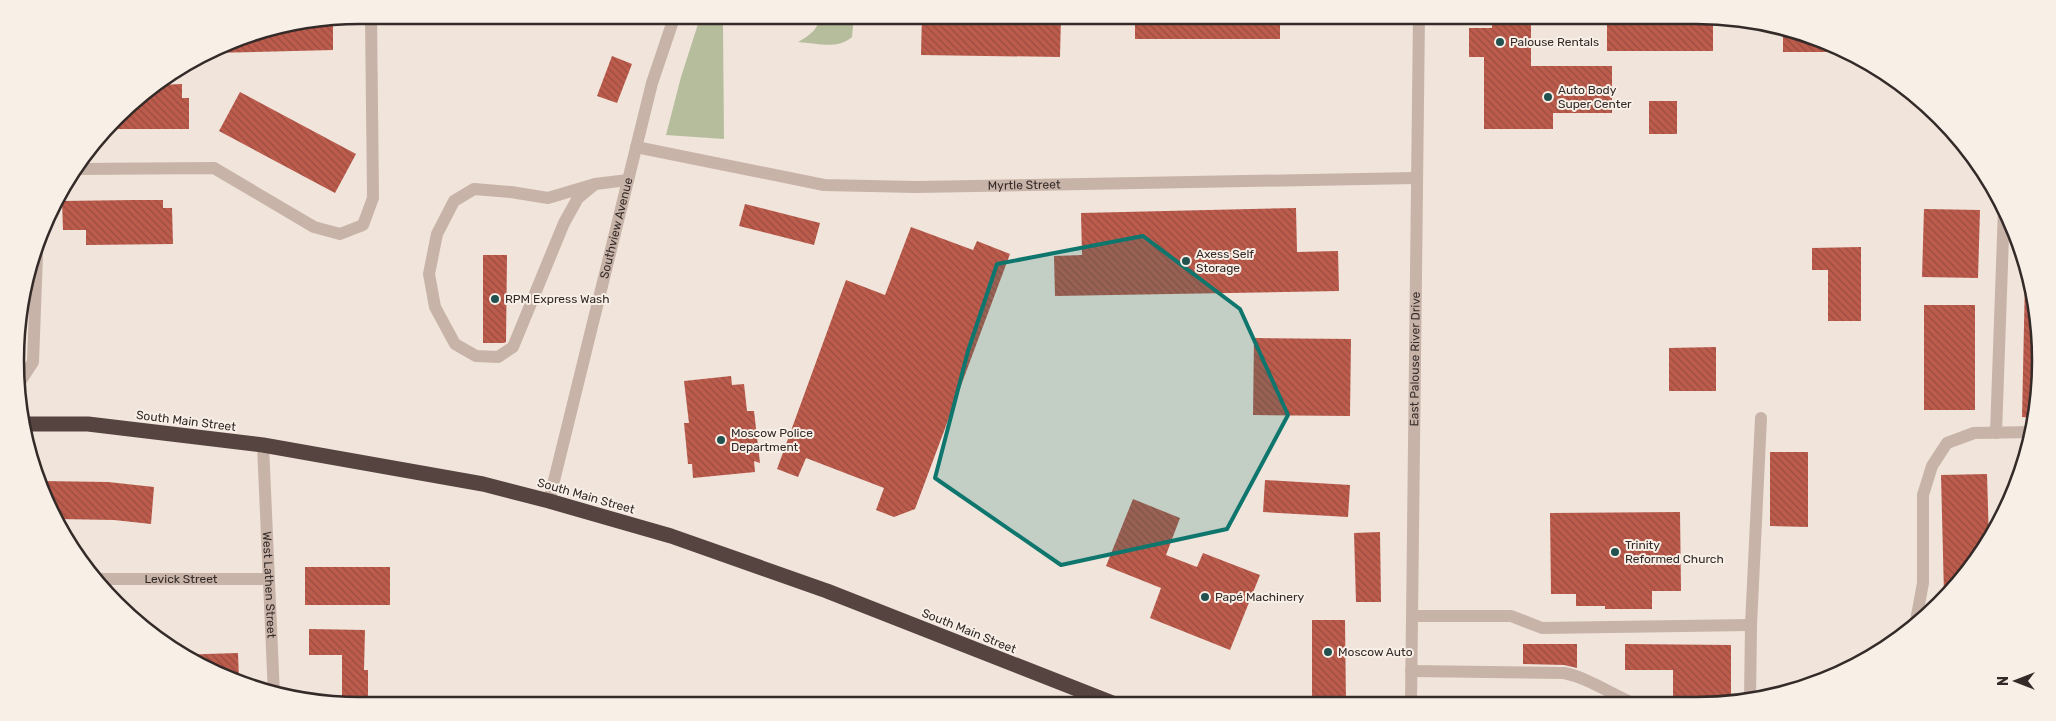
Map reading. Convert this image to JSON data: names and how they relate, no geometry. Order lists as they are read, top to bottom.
{
  "streets": {
    "highway": ["South Main Street"],
    "street": [
      "Myrtle Street",
      "Southview Avenue",
      "East Palouse River Drive",
      "Levick Street",
      "West Lathen Street"
    ]
  },
  "crossings": [
    ["Myrtle Street", "Southview Avenue"],
    ["Myrtle Street", "East Palouse River Drive"],
    ["Southview Avenue", "South Main Street"],
    ["South Main Street", "West Lathen Street"],
    ["Levick Street", "West Lathen Street"]
  ],
  "places": [
    "Palouse Rentals",
    "Auto Body Super Center",
    "Axess Self Storage",
    "RPM Express Wash",
    "Moscow Police Department",
    "Trinity Reformed Church",
    "Papé Machinery",
    "Moscow Auto"
  ],
  "north": "left"
}
